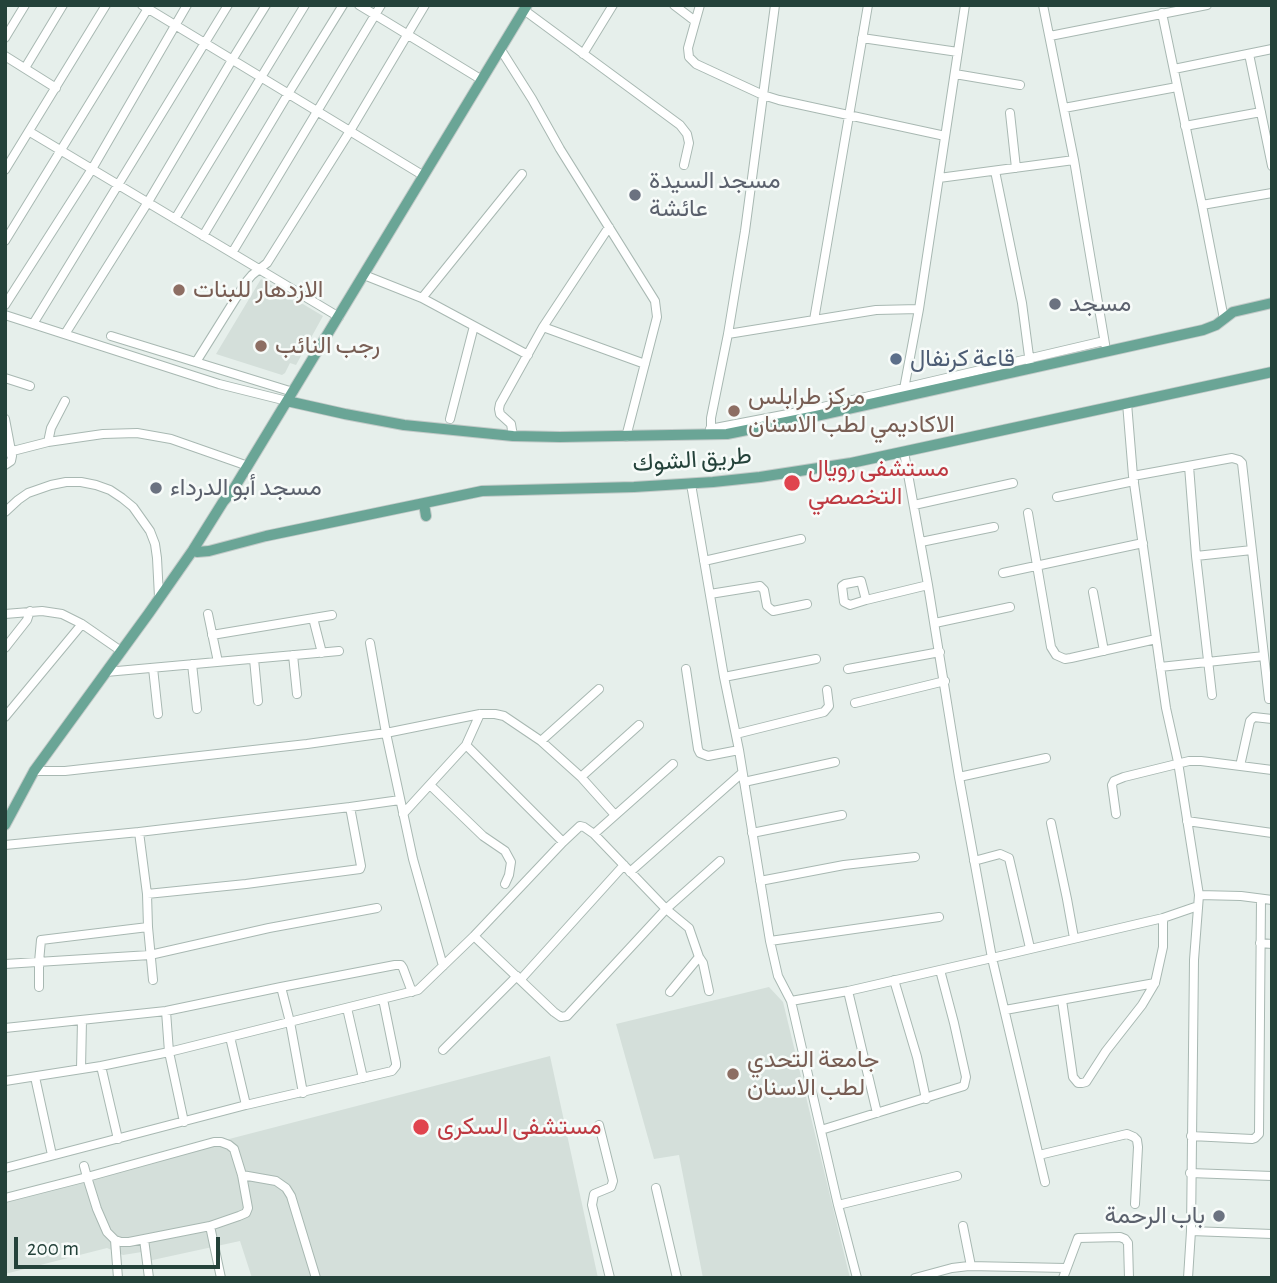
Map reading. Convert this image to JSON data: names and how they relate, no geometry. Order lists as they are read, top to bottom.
{
  "streets": {
    "main road": ["طريق الشوك"]
  },
  "places": [
    "مسجد السيدة عائشة",
    "الازدهار للبنات",
    "مسجد",
    "رجب النائب",
    "قاعة كرنفال",
    "مركز طرابلس الاكاديمي لطب الاسنان",
    "مستشفى رويال التخصصي",
    "مسجد أبو الدرداء",
    "جامعة التحدي لطب الاسنان",
    "مستشفى السكرى",
    "باب الرحمة"
  ],
  "scale_bar": "200 m"
}
